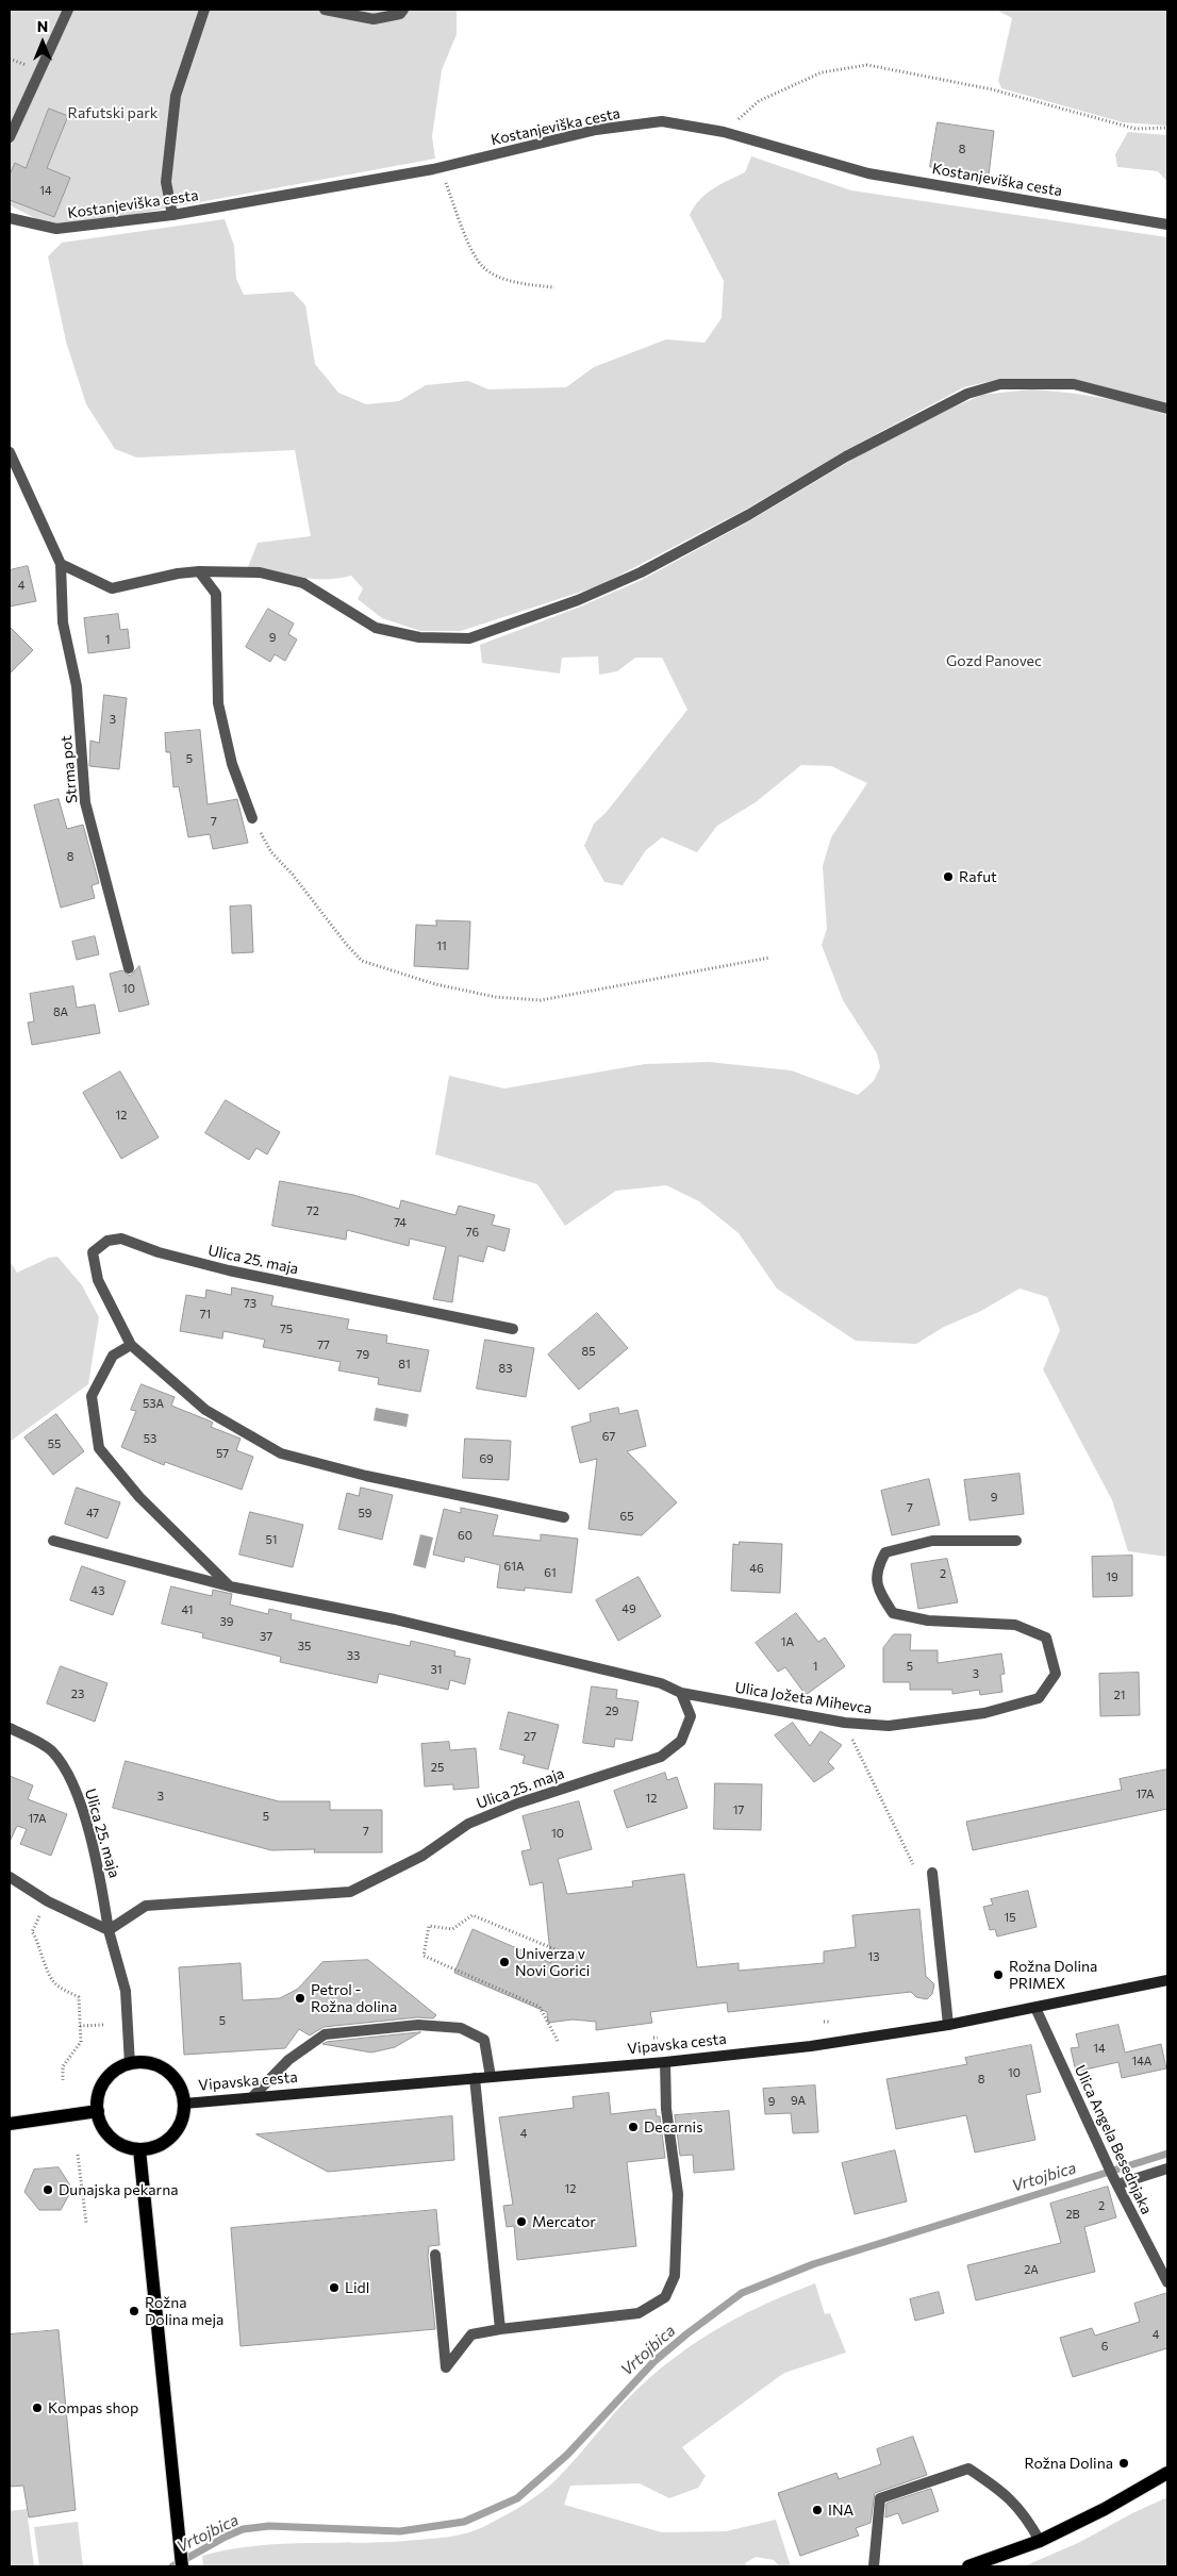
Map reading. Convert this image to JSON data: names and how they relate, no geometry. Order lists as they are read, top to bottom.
{
  "streets": {
    "main road": ["Vipavska cesta"],
    "street": [
      "Kostanjeviška cesta",
      "Strma pot",
      "Ulica 25. maja",
      "Ulica Jožeta Mihevca",
      "Ulica Angela Besednjaka"
    ]
  },
  "crossings": [
    ["Ulica 25. maja", "Ulica Jožeta Mihevca"],
    ["Vipavska cesta", "Ulica Angela Besednjaka"]
  ],
  "water": ["Vrtojbica"],
  "parks": ["Rafutski park", "Gozd Panovec"],
  "places": [
    "Rafut",
    "Univerza v Novi Gorici",
    "Rožna Dolina PRIMEX",
    "Petrol - Rožna dolina",
    "Decarnis",
    "Dunajska pekarna",
    "Mercator",
    "Lidl",
    "Rožna Dolina meja",
    "Kompas shop",
    "Rožna Dolina",
    "INA"
  ],
  "house_numbers": [
    "8",
    "14",
    "4",
    "9",
    "1",
    "3",
    "5",
    "7",
    "8",
    "11",
    "10",
    "8A",
    "12",
    "72",
    "74",
    "76",
    "73",
    "71",
    "75",
    "77",
    "85",
    "79",
    "81",
    "83",
    "53A",
    "67",
    "53",
    "55",
    "57",
    "69",
    "9",
    "7",
    "47",
    "59",
    "65",
    "60",
    "51",
    "61A",
    "46",
    "61",
    "2",
    "19",
    "43",
    "49",
    "41",
    "39",
    "37",
    "1A",
    "35",
    "33",
    "1",
    "5",
    "31",
    "3",
    "23",
    "21",
    "29",
    "27",
    "25",
    "17A",
    "3",
    "12",
    "17",
    "5",
    "17A",
    "7",
    "10",
    "15",
    "13",
    "5",
    "14",
    "14A",
    "10",
    "8",
    "9A",
    "9",
    "4",
    "12",
    "2",
    "2B",
    "2A",
    "4",
    "6"
  ],
  "north": "top"
}
